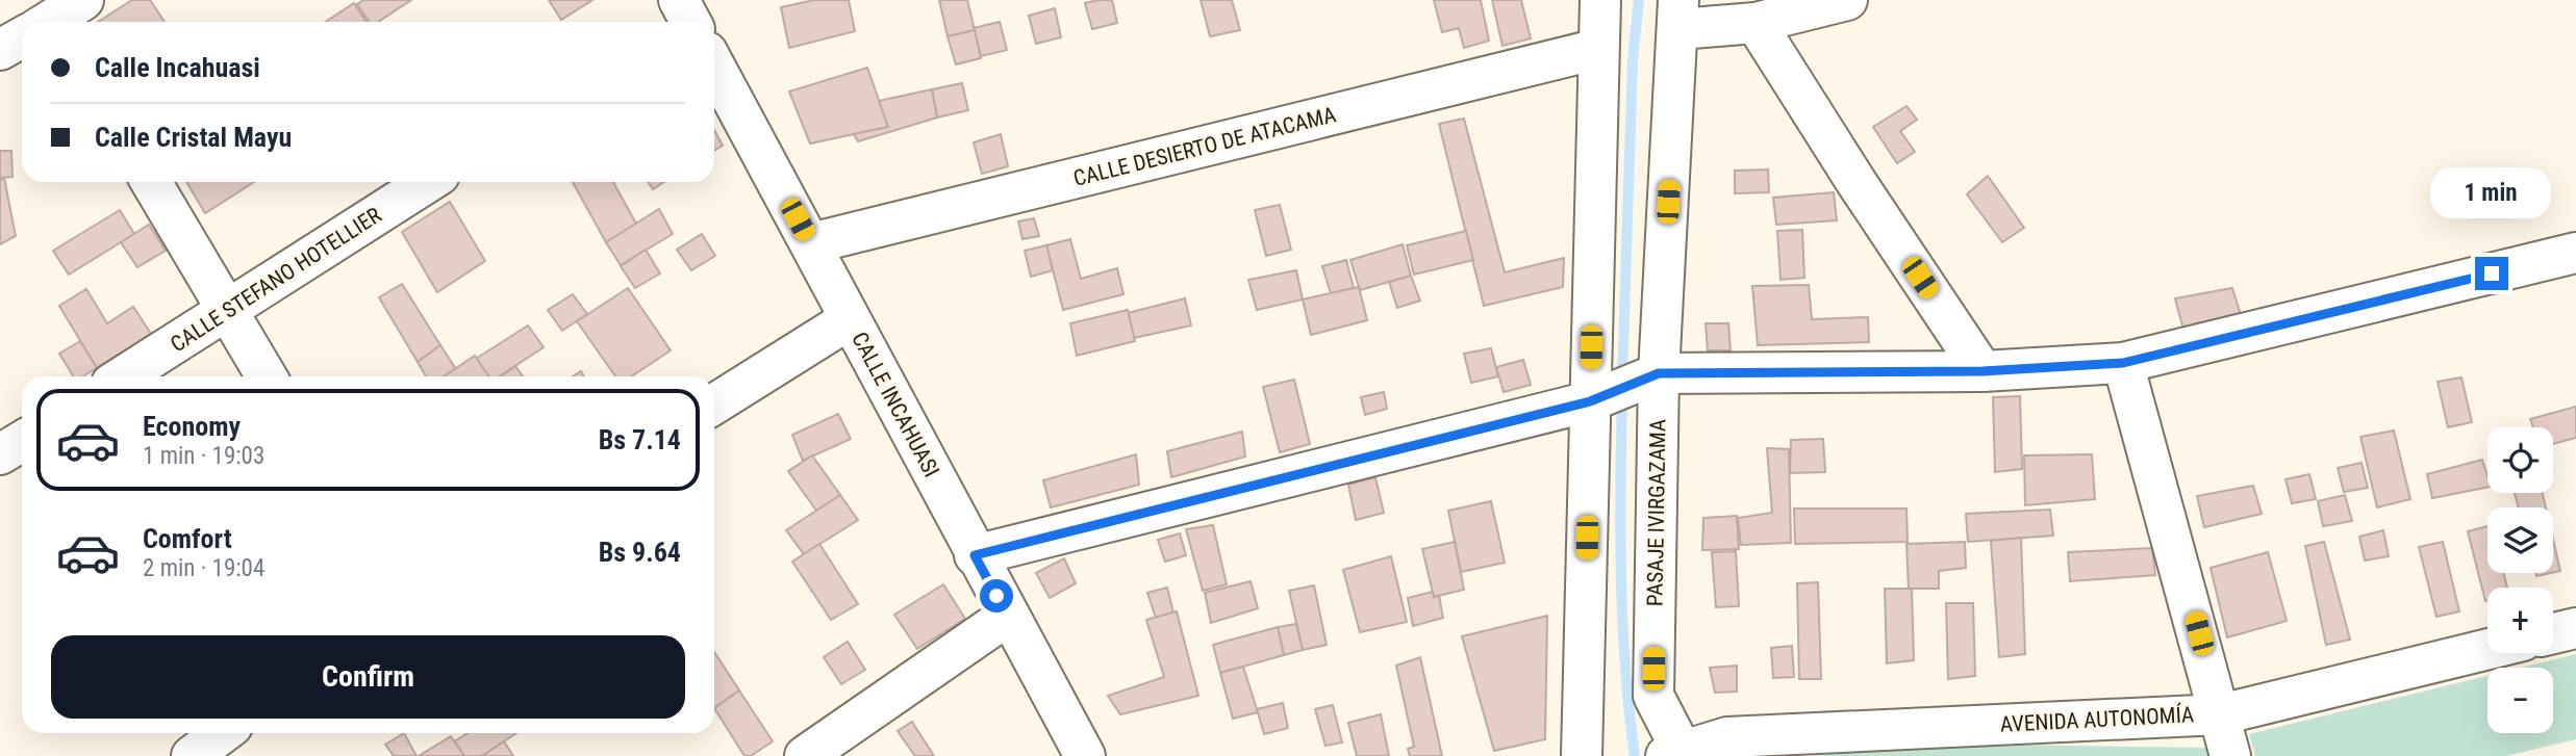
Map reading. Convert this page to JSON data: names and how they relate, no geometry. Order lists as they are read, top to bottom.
{
  "streets": {
    "street": [
      "CALLE DESIERTO DE ATACAMA",
      "CALLE STEFANO HOTELLIER",
      "CALLE INCAHUASI",
      "PASAJE IVIRGAZAMA",
      "AVENIDA AUTONOMÍA"
    ]
  },
  "crossings": [
    ["CALLE DESIERTO DE ATACAMA", "CALLE INCAHUASI"],
    ["PASAJE IVIRGAZAMA", "AVENIDA AUTONOMÍA"]
  ],
  "page": {
    "banner": ["Calle Incahuasi", "Calle Cristal Mayu"],
    "bubble": "1 min",
    "list": [
      {
        "name": "Economy",
        "note": "1 min · 19:03",
        "value": "Bs 7.14"
      },
      {
        "name": "Comfort",
        "note": "2 min · 19:04",
        "value": "Bs 9.64"
      }
    ],
    "map_buttons": ["+", "−"],
    "buttons": "Confirm"
  }
}
